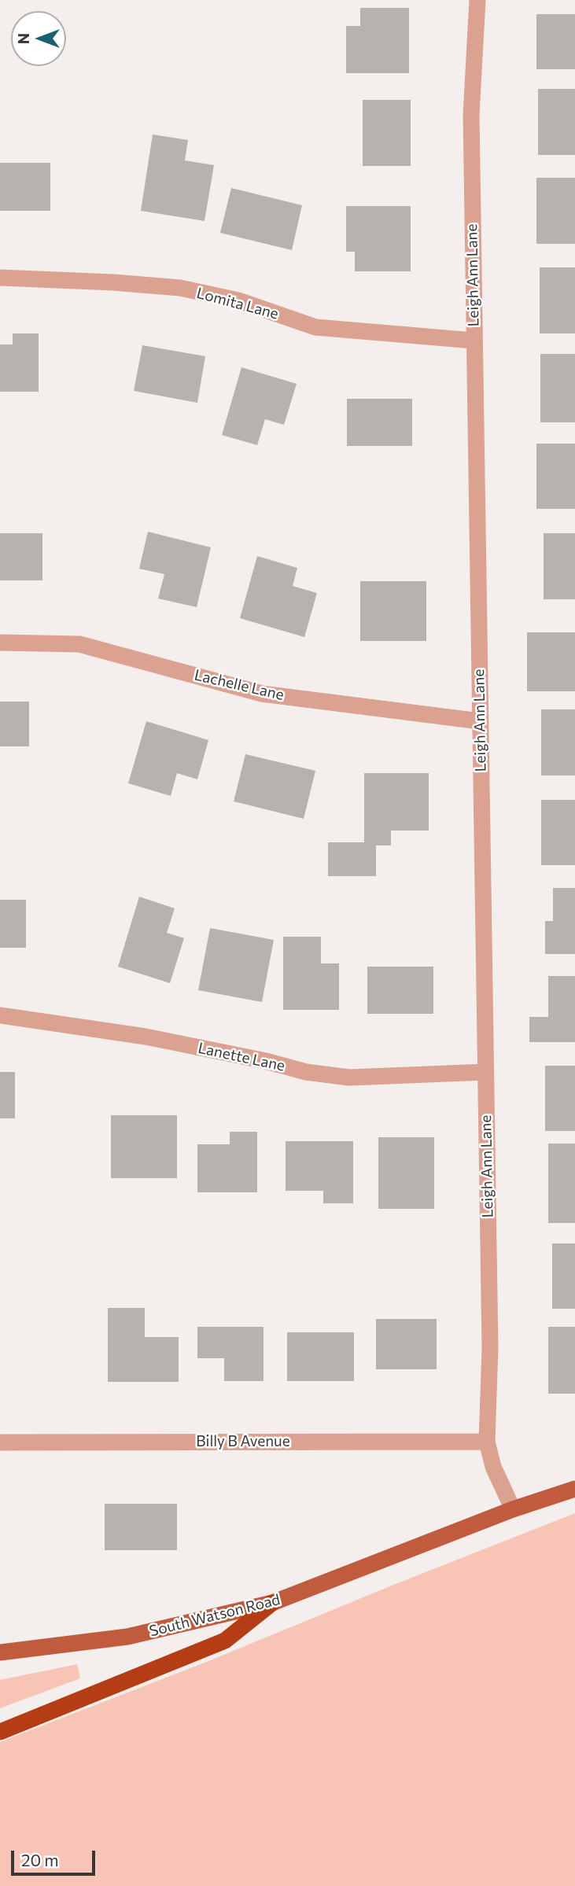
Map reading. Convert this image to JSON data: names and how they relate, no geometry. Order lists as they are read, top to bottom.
{
  "streets": {
    "main road": ["South Watson Road"],
    "street": [
      "Leigh Ann Lane",
      "Lomita Lane",
      "Lachelle Lane",
      "Lanette Lane",
      "Billy B Avenue"
    ]
  },
  "crossings": [
    ["Leigh Ann Lane", "Lomita Lane"],
    ["Leigh Ann Lane", "Lachelle Lane"],
    ["Leigh Ann Lane", "Lanette Lane"],
    ["Leigh Ann Lane", "Billy B Avenue"]
  ],
  "scale_bar": "20 m",
  "north": "left"
}
